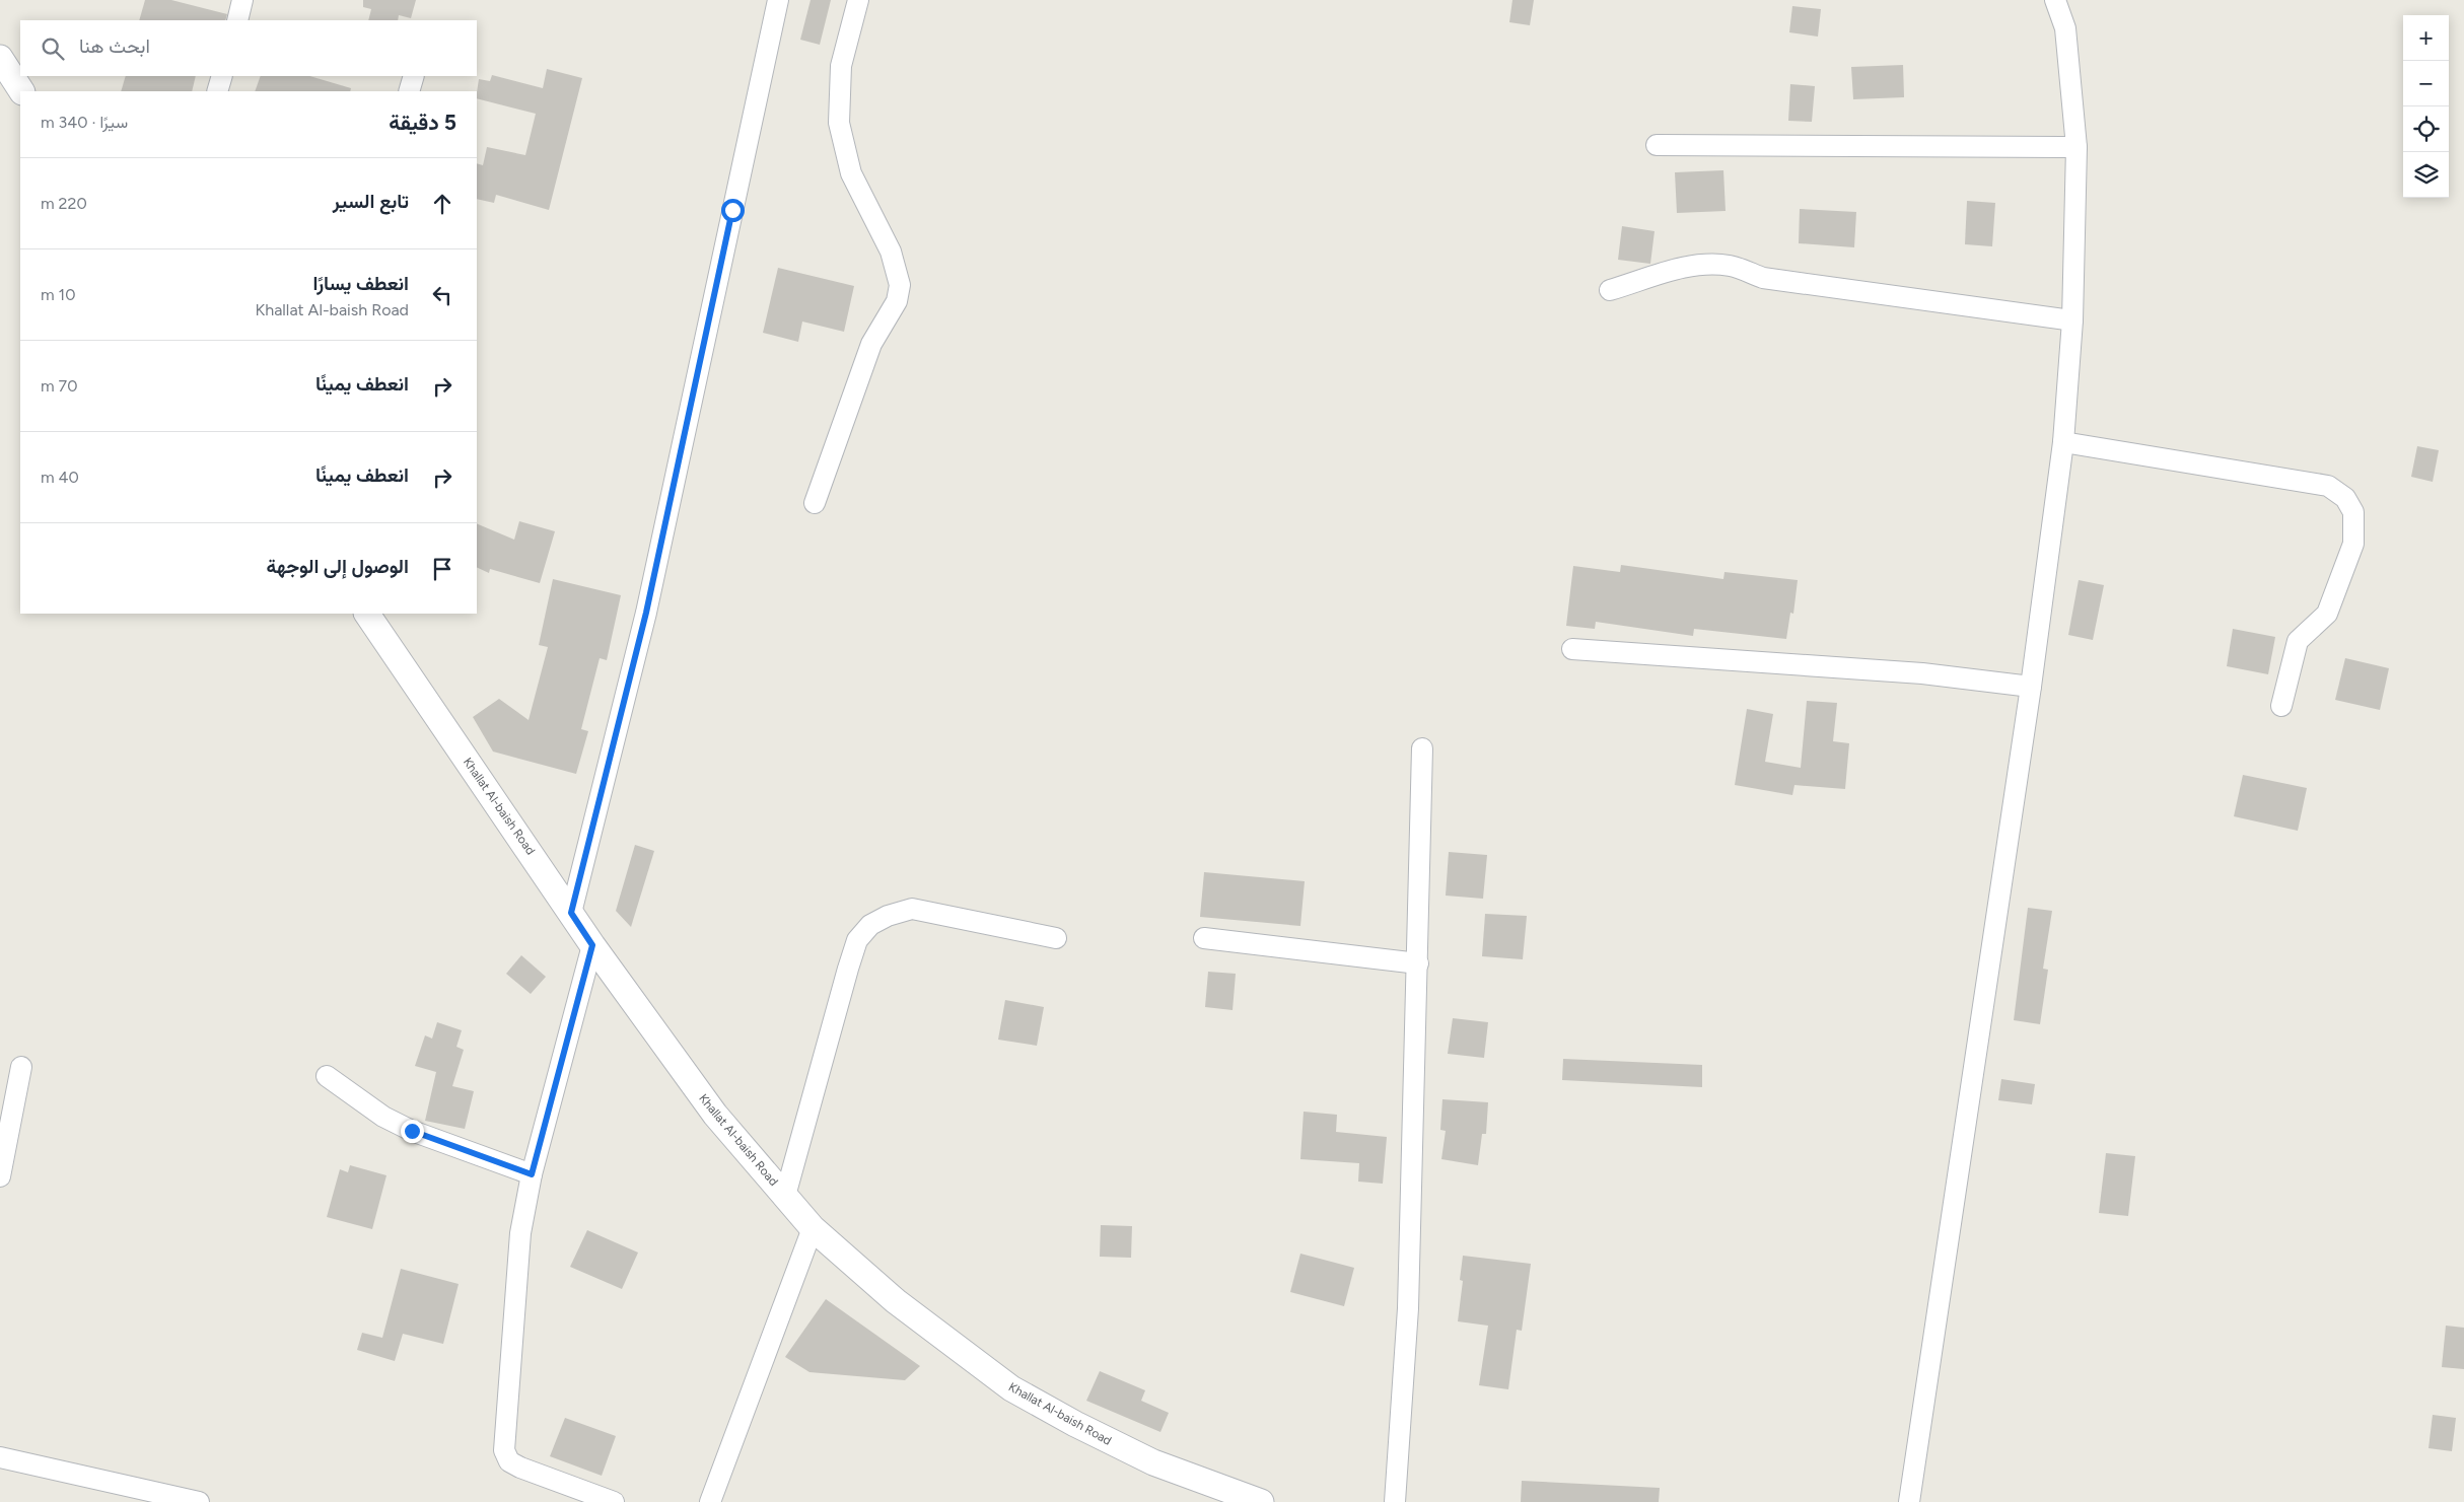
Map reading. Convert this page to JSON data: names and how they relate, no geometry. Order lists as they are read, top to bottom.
{
  "streets": {
    "street": ["Khallat Al-baish Road"]
  },
  "page": {
    "map_buttons": ["+", "−"],
    "search": "ابحث هنا",
    "heading": ["5 دقيقة", "سيرًا · 340 m"],
    "list": [
      ["تابع السير", "220 m"],
      ["انعطف يسارًا", "Khallat Al-baish Road", "10 m"],
      ["انعطف يمينًا", "70 m"],
      ["انعطف يمينًا", "40 m"],
      "الوصول إلى الوجهة"
    ]
  }
}
